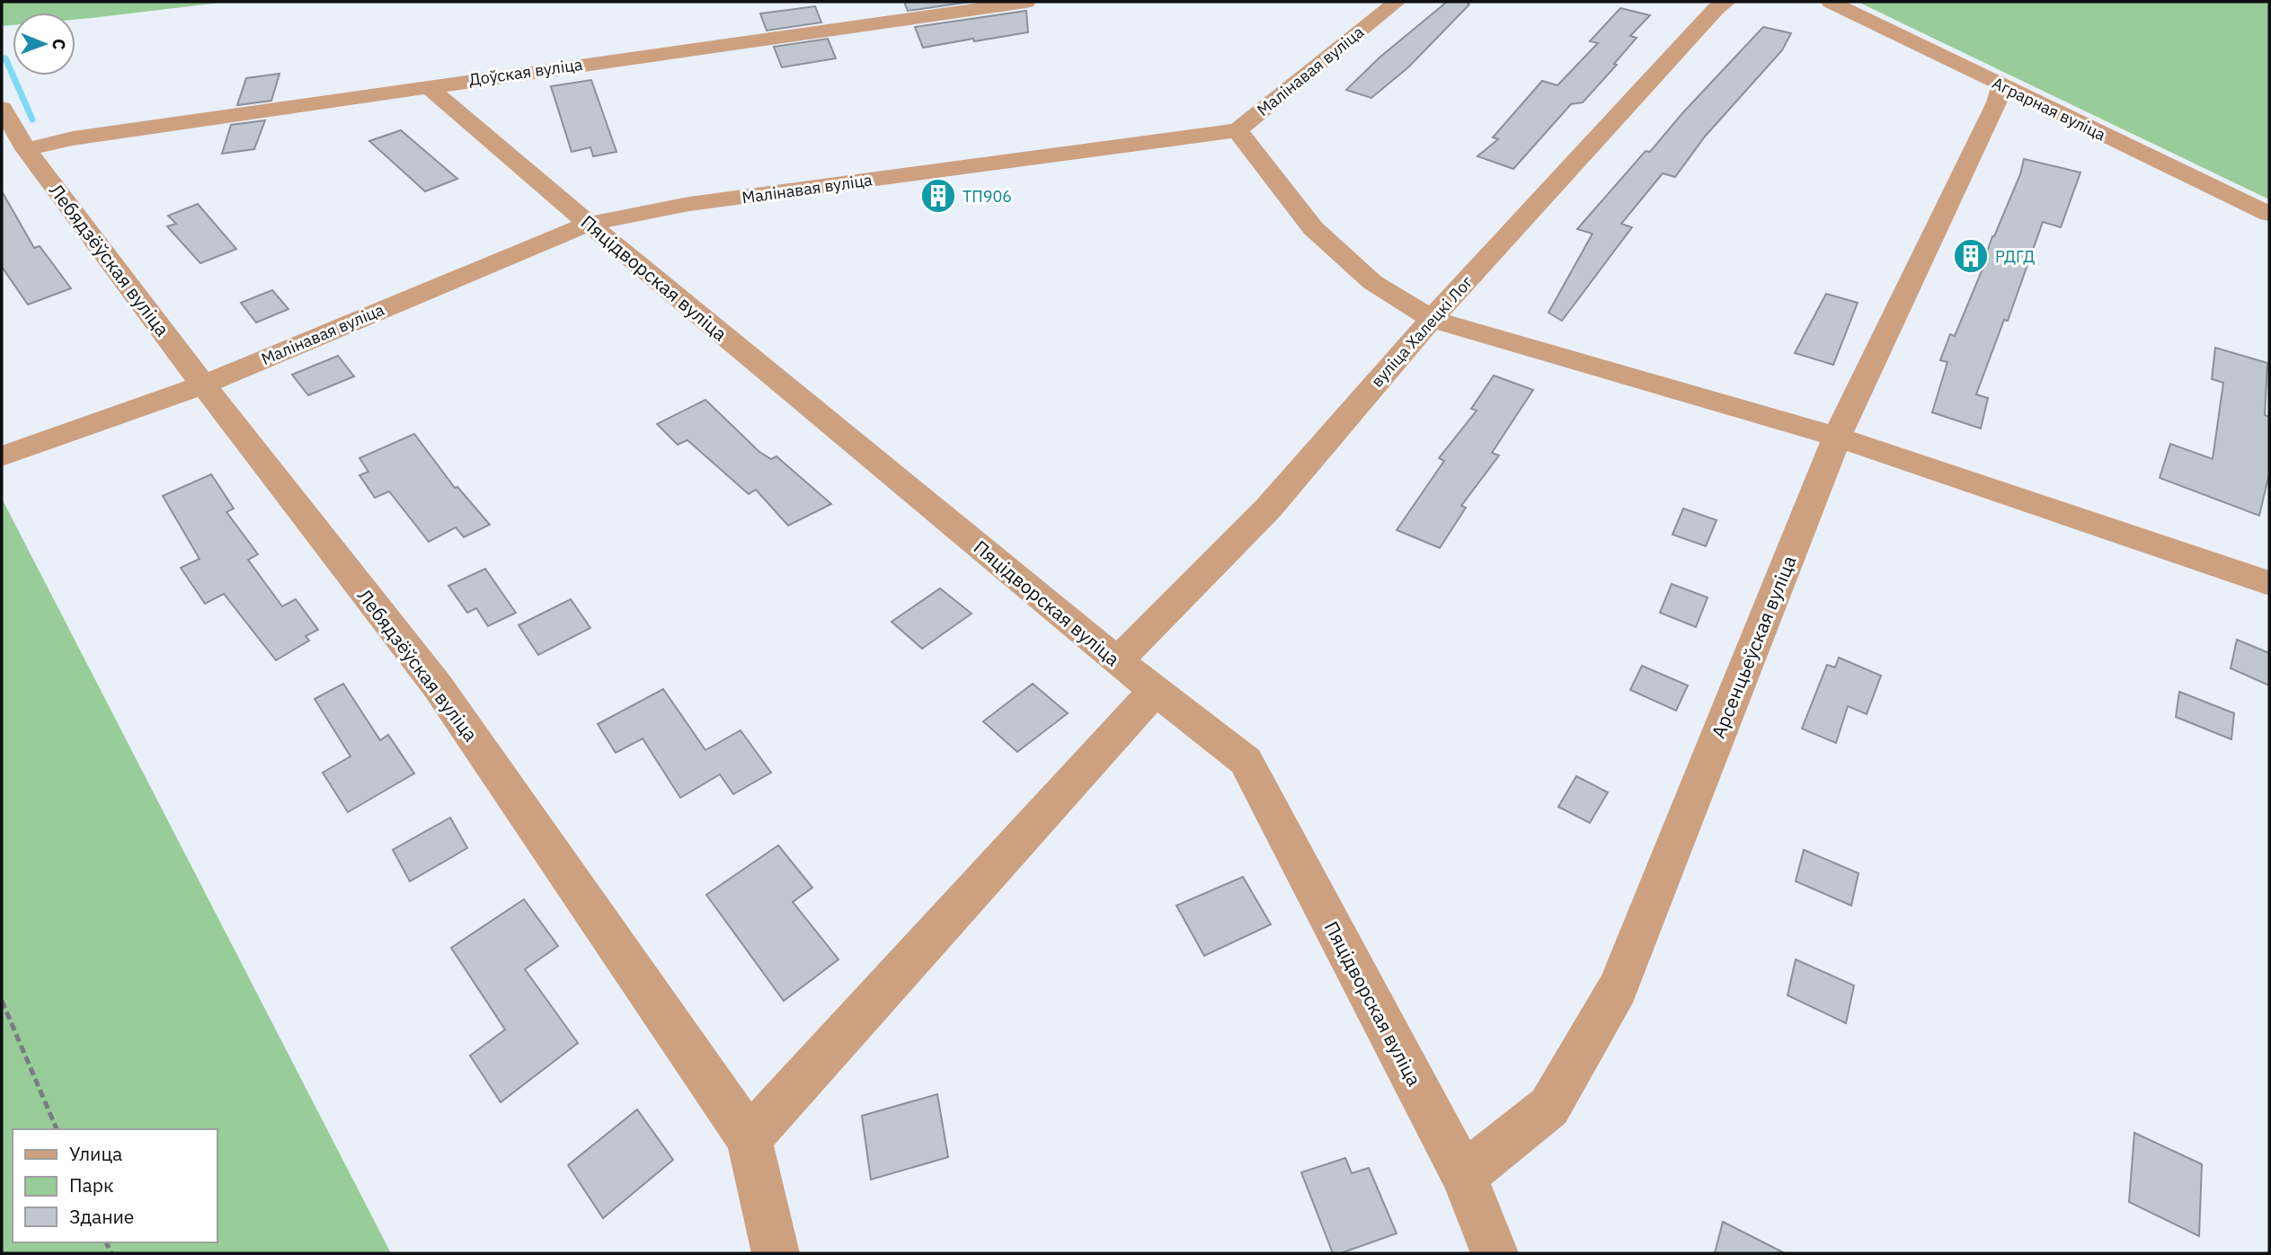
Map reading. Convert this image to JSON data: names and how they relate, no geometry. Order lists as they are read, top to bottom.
{
  "streets": {
    "street": [
      "Малінавая вуліца",
      "Доўская вуліца",
      "Аграрная вуліца",
      "Лебядзёўская вуліца",
      "Пяцідворская вуліца",
      "вуліца Халецкі Лог",
      "Арсенцьеўская вуліца"
    ]
  },
  "crossings": [
    ["Малінавая вуліца", "Лебядзёўская вуліца"],
    ["Малінавая вуліца", "Пяцідворская вуліца"],
    ["Доўская вуліца", "Лебядзёўская вуліца"],
    ["Доўская вуліца", "Пяцідворская вуліца"],
    ["Аграрная вуліца", "Арсенцьеўская вуліца"],
    ["Пяцідворская вуліца", "вуліца Халецкі Лог"],
    ["Пяцідворская вуліца", "Арсенцьеўская вуліца"]
  ],
  "places": {
    "building": ["ТП906", "РДГД"]
  },
  "legend": ["Улица", "Парк", "Здание"],
  "north": "right"
}
